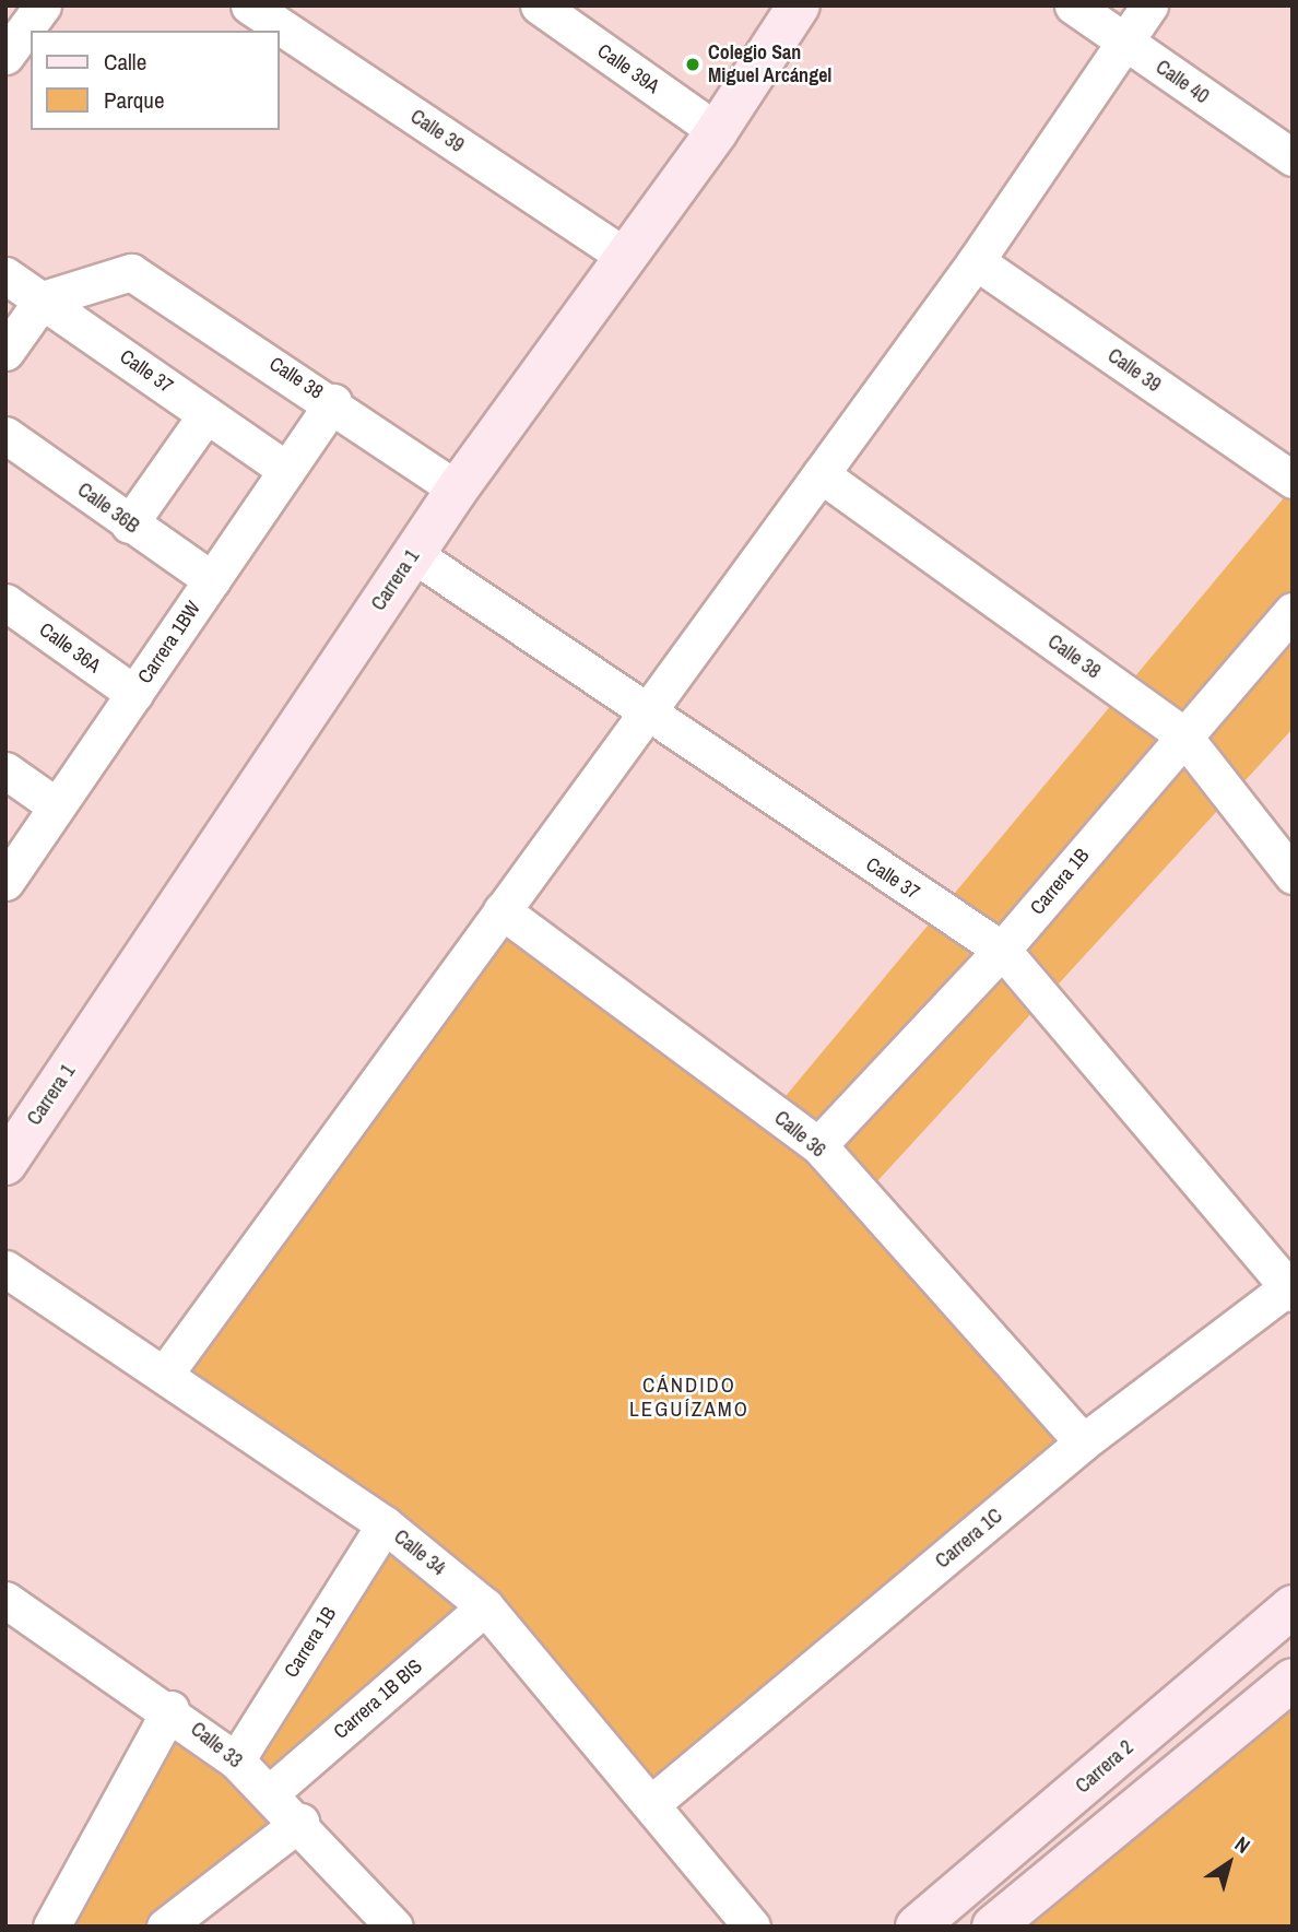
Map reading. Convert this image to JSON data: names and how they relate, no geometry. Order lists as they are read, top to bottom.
{
  "streets": {
    "main road": ["Carrera 1", "Carrera 2"],
    "street": [
      "Calle 39A",
      "Calle 40",
      "Calle 39",
      "Calle 37",
      "Calle 38",
      "Calle 36B",
      "Carrera 1BW",
      "Calle 36A",
      "Carrera 1B",
      "Calle 36",
      "Carrera 1C",
      "Calle 34",
      "Carrera 1B BIS",
      "Calle 33"
    ]
  },
  "crossings": [
    ["Calle 39A", "Carrera 1"],
    ["Calle 39", "Carrera 1"],
    ["Calle 37", "Calle 38"],
    ["Calle 37", "Carrera 1"],
    ["Calle 37", "Carrera 1BW"],
    ["Calle 37", "Carrera 1B"],
    ["Calle 37", "Carrera 1C"],
    ["Calle 38", "Carrera 1"],
    ["Calle 38", "Carrera 1BW"],
    ["Calle 38", "Carrera 1B"],
    ["Calle 36B", "Carrera 1BW"],
    ["Carrera 1BW", "Calle 36A"],
    ["Carrera 1B", "Calle 36"],
    ["Carrera 1B", "Calle 34"],
    ["Carrera 1B", "Calle 33"],
    ["Calle 36", "Carrera 1C"],
    ["Carrera 1C", "Calle 34"],
    ["Calle 34", "Carrera 1B BIS"],
    ["Carrera 1B BIS", "Calle 33"]
  ],
  "districts": ["CÁNDIDO LEGUÍZAMO"],
  "places": ["Colegio San Miguel Arcángel"],
  "legend": ["Calle", "Parque"],
  "north": "top right"
}
